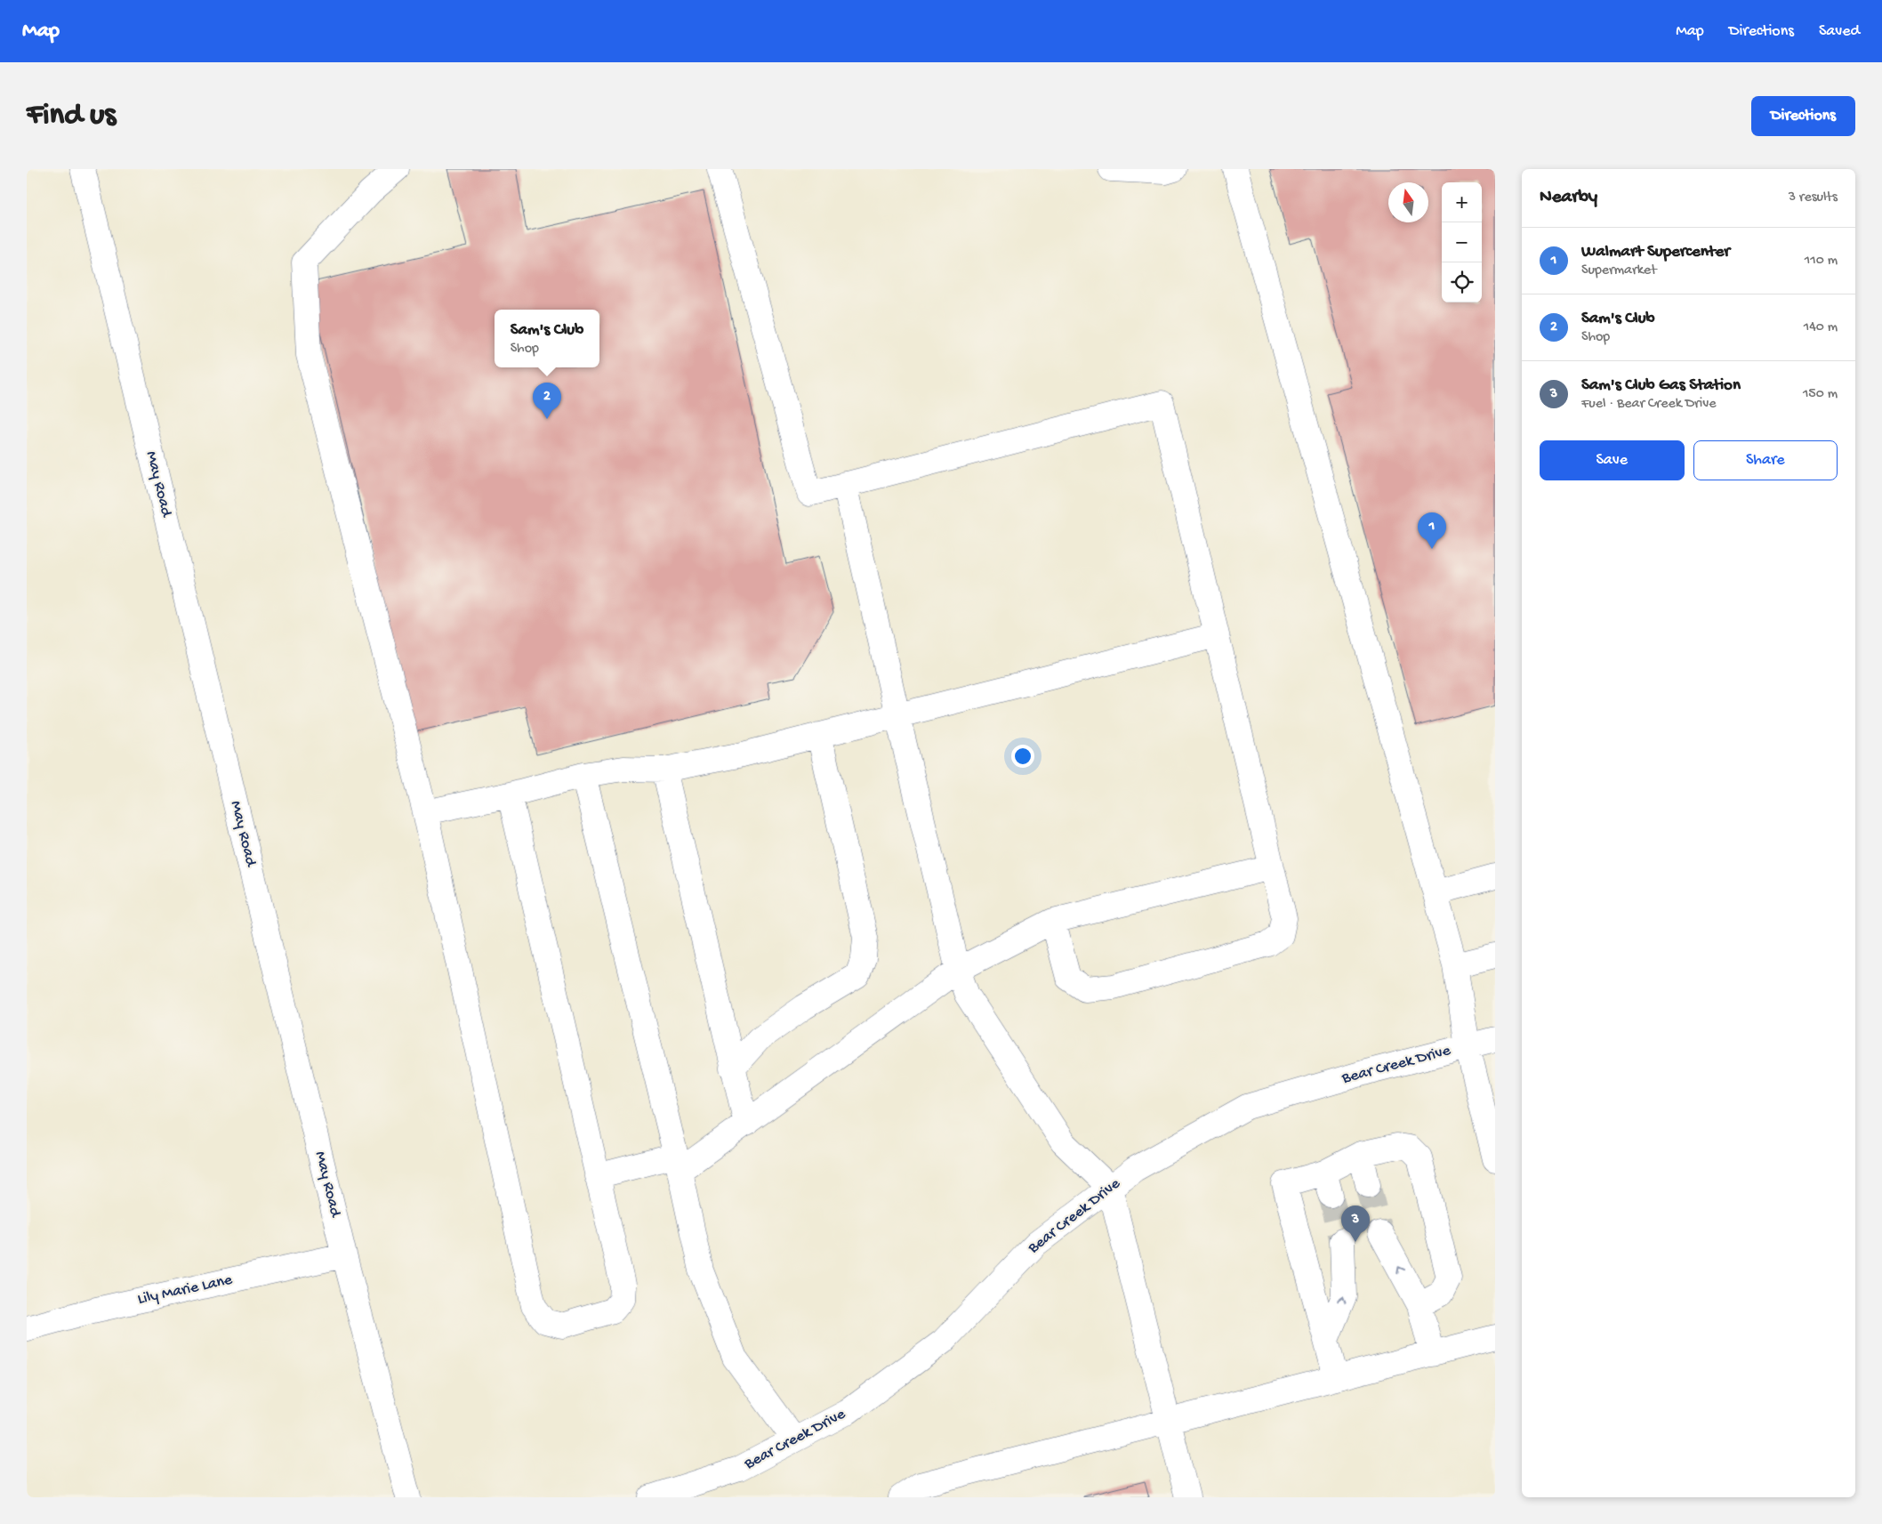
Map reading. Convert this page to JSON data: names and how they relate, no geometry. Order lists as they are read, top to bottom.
{
  "streets": {
    "street": ["May Road", "Bear Creek Drive", "Lily Marie Lane"]
  },
  "crossings": [
    ["May Road", "Lily Marie Lane"]
  ],
  "north": "top",
  "page": {
    "header": "Map",
    "nav": ["Map", "Directions", "Saved"],
    "buttons": [
      "Directions",
      ["Save", "Share"]
    ],
    "title": "Find us",
    "heading": ["Nearby", "3 results"],
    "map_buttons": ["+", "−"],
    "list": [
      {
        "mark": "1",
        "name": "Walmart Supercenter",
        "note": "Supermarket",
        "value": "110 m"
      },
      {
        "mark": "2",
        "name": "Sam's Club",
        "note": "Shop",
        "value": "140 m"
      },
      {
        "mark": "3",
        "name": "Sam's Club Gas Station",
        "note": "Fuel · Bear Creek Drive",
        "value": "150 m"
      }
    ],
    "popup": ["Sam's Club", "Shop"],
    "pins": ["2", "1", "3"]
  }
}
